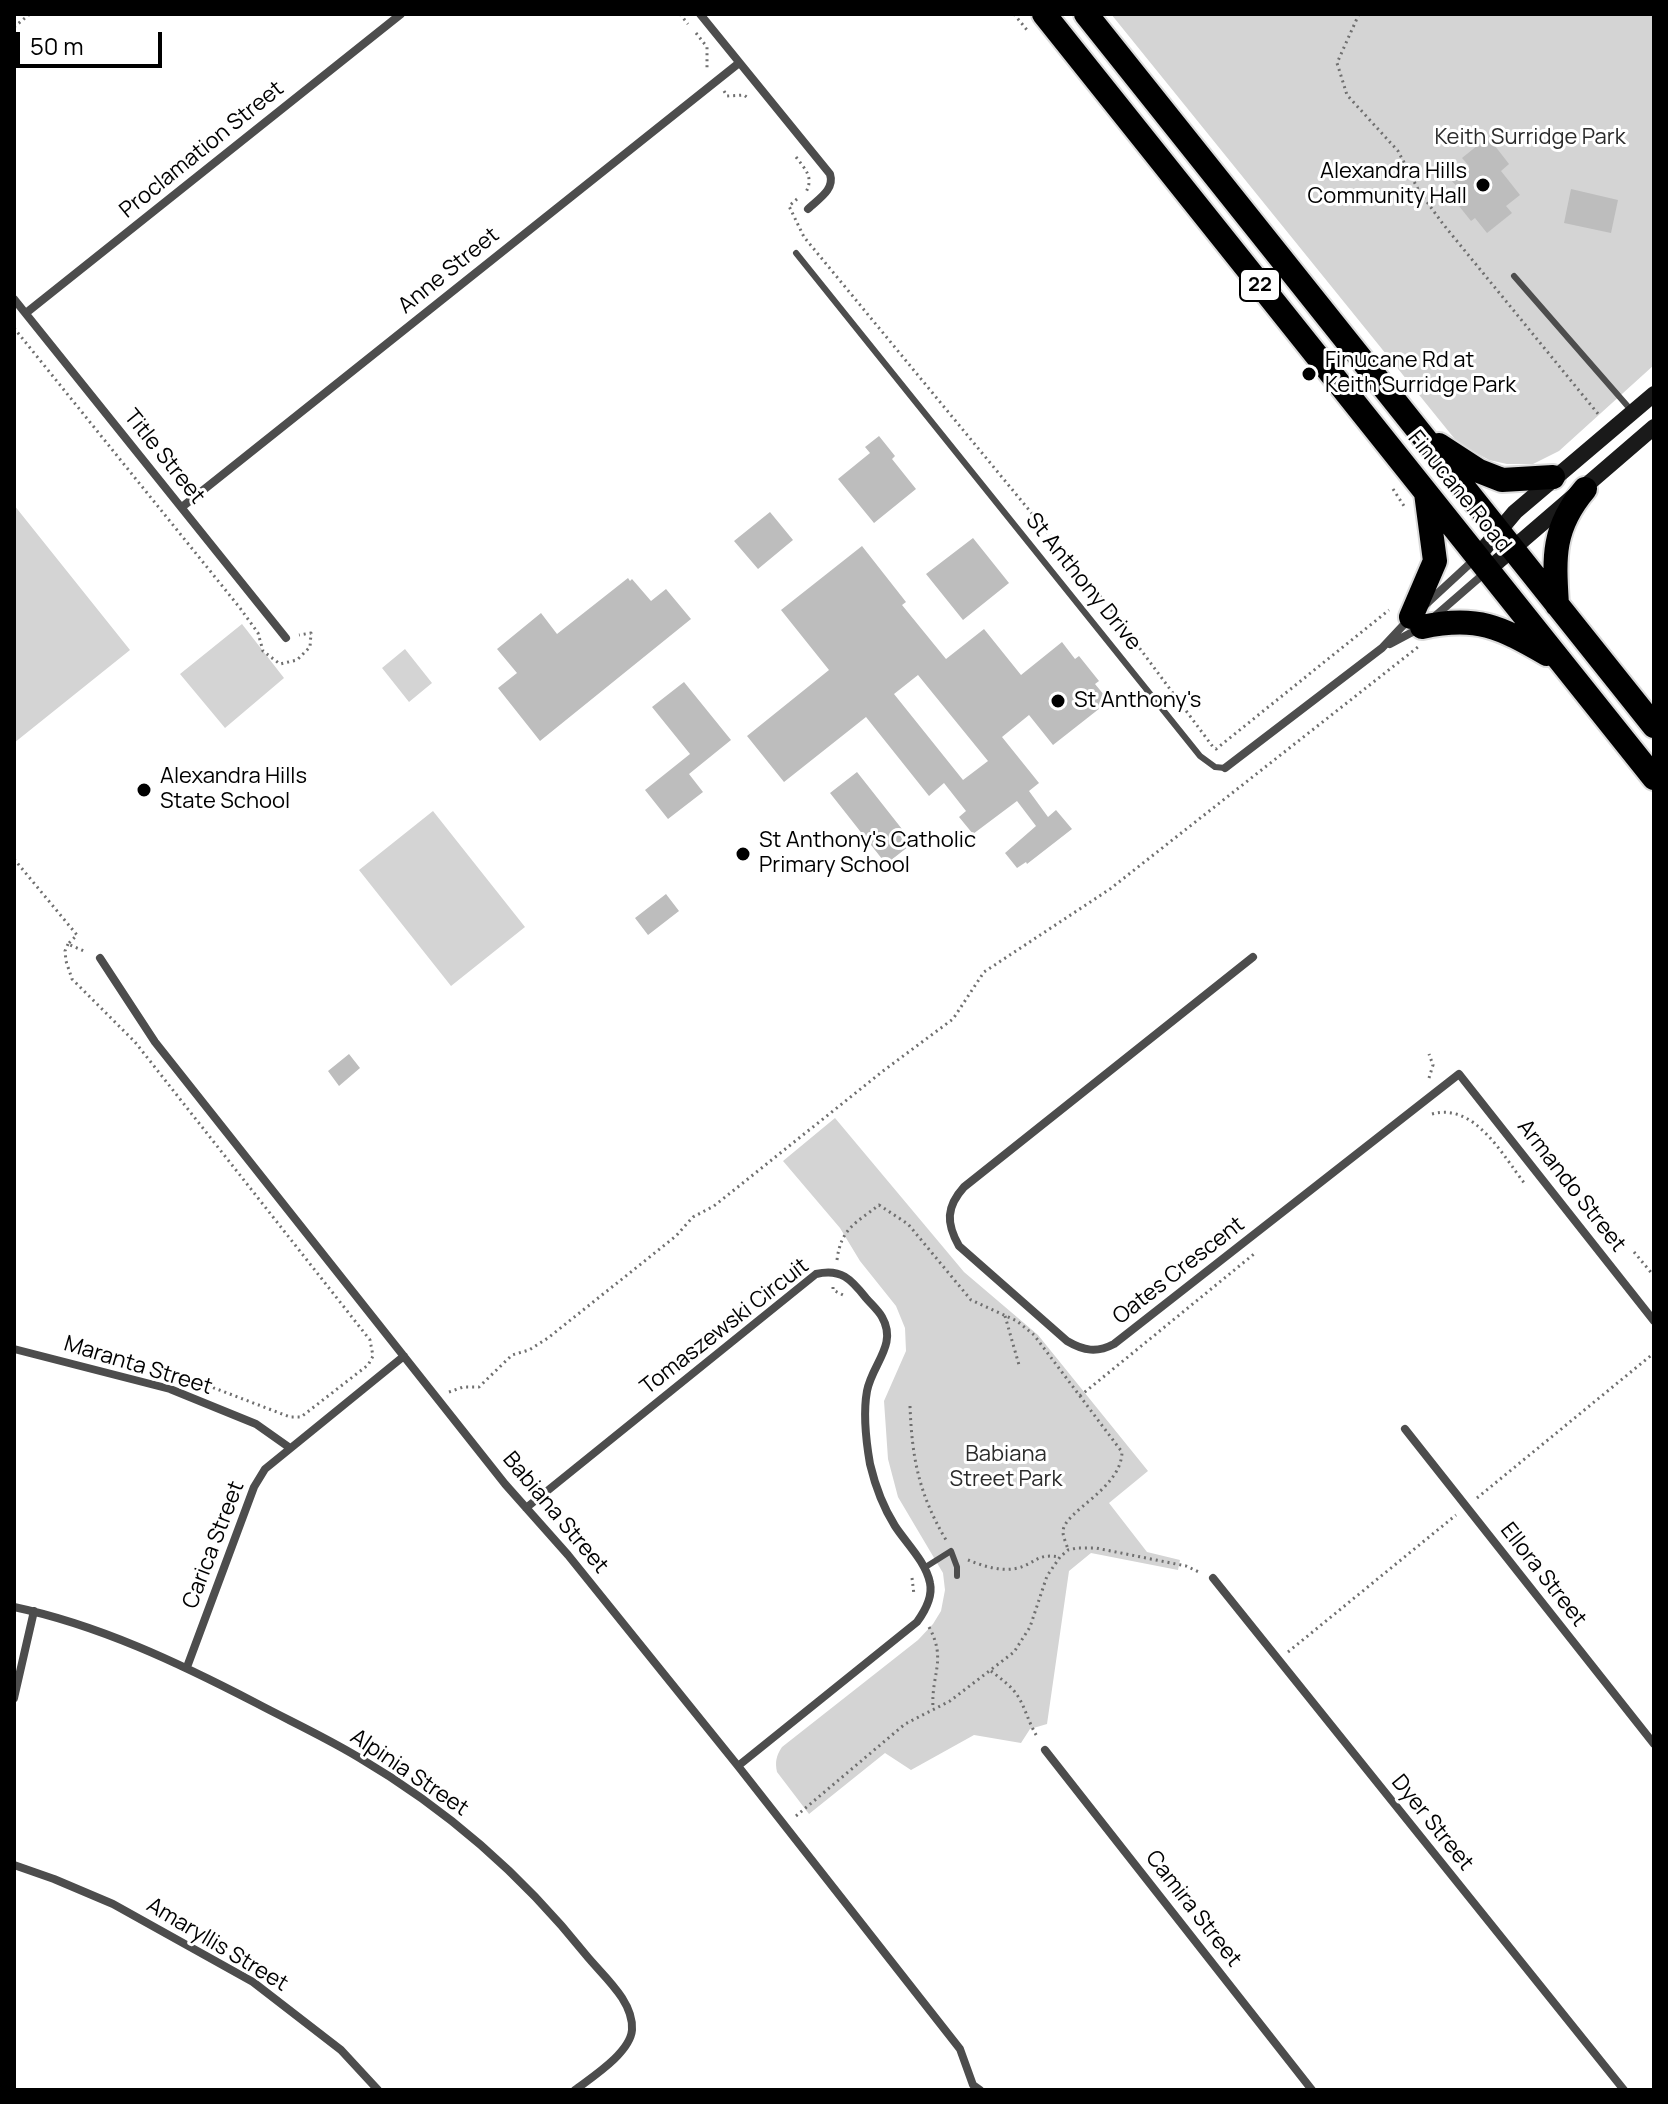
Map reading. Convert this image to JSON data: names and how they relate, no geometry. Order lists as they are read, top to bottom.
{
  "streets": {
    "highway": ["22", "Finucane Road"],
    "street": [
      "Proclamation Street",
      "Anne Street",
      "Title Street",
      "St Anthony Drive",
      "Armando Street",
      "Oates Crescent",
      "Tomaszewski Circuit",
      "Maranta Street",
      "Babiana Street",
      "Carica Street",
      "Ellora Street",
      "Alpinia Street",
      "Dyer Street",
      "Camira Street",
      "Amaryllis Street"
    ]
  },
  "crossings": [
    ["Proclamation Street", "Title Street"],
    ["Anne Street", "Title Street"],
    ["Finucane Road", "St Anthony Drive"],
    ["Armando Street", "Oates Crescent"],
    ["Tomaszewski Circuit", "Babiana Street"],
    ["Maranta Street", "Carica Street"],
    ["Babiana Street", "Carica Street"],
    ["Carica Street", "Alpinia Street"]
  ],
  "parks": ["Keith Surridge Park", "Babiana Street Park"],
  "places": [
    "Alexandra Hills Community Hall",
    "Finucane Rd at Keith Surridge Park",
    "St Anthony's",
    "Alexandra Hills State School",
    "St Anthony's Catholic Primary School"
  ],
  "scale_bar": "50 m"
}
